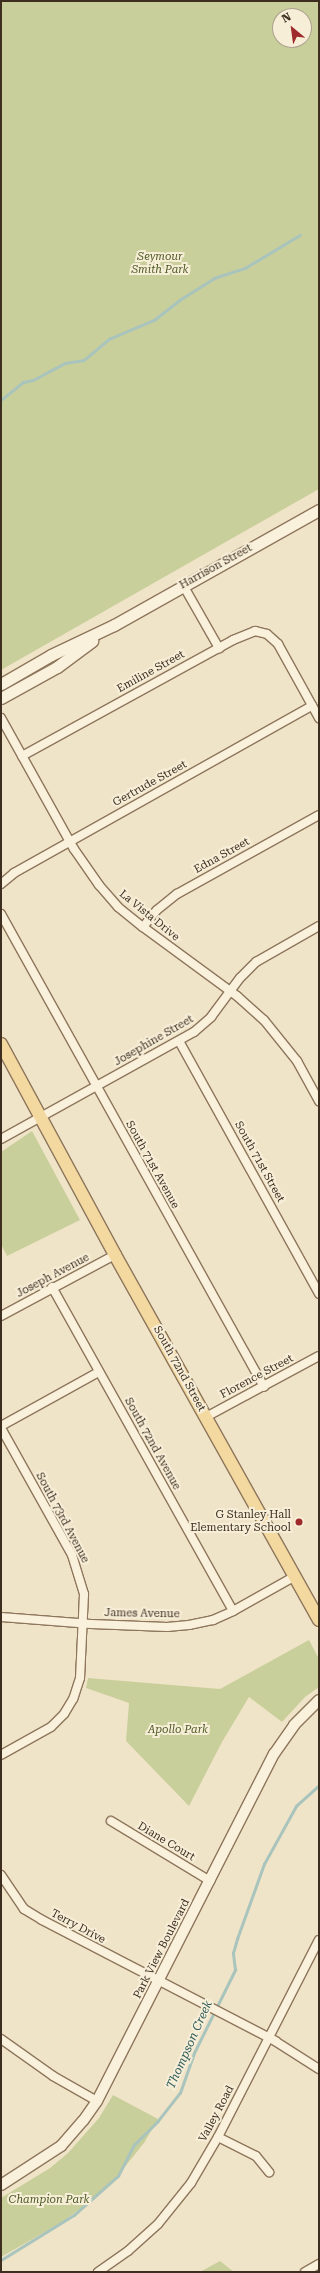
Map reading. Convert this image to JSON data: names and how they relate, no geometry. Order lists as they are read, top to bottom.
{
  "streets": {
    "main road": ["Harrison Street", "South 72nd Street"],
    "street": [
      "Emiline Street",
      "Gertrude Street",
      "Edna Street",
      "La Vista Drive",
      "Josephine Street",
      "South 71st Street",
      "South 71st Avenue",
      "Joseph Avenue",
      "Florence Street",
      "South 72nd Avenue",
      "South 73rd Avenue",
      "James Avenue",
      "Diane Court",
      "Terry Drive",
      "Park View Boulevard",
      "Valley Road"
    ]
  },
  "crossings": [
    ["Emiline Street", "Gertrude Street"],
    ["Emiline Street", "La Vista Drive"],
    ["Gertrude Street", "La Vista Drive"],
    ["Edna Street", "La Vista Drive"],
    ["La Vista Drive", "Josephine Street"],
    ["Josephine Street", "South 71st Street"],
    ["Josephine Street", "South 71st Avenue"],
    ["Josephine Street", "South 72nd Street"],
    ["South 71st Avenue", "Florence Street"],
    ["Joseph Avenue", "South 72nd Street"],
    ["Joseph Avenue", "South 72nd Avenue"],
    ["South 72nd Street", "Florence Street"],
    ["South 72nd Street", "James Avenue"],
    ["South 72nd Avenue", "James Avenue"],
    ["South 73rd Avenue", "James Avenue"],
    ["Diane Court", "Park View Boulevard"],
    ["Terry Drive", "Park View Boulevard"]
  ],
  "water": ["Thompson Creek"],
  "parks": ["Seymour Smith Park", "Apollo Park", "Champion Park"],
  "places": ["G Stanley Hall Elementary School"],
  "north": "top left"
}
